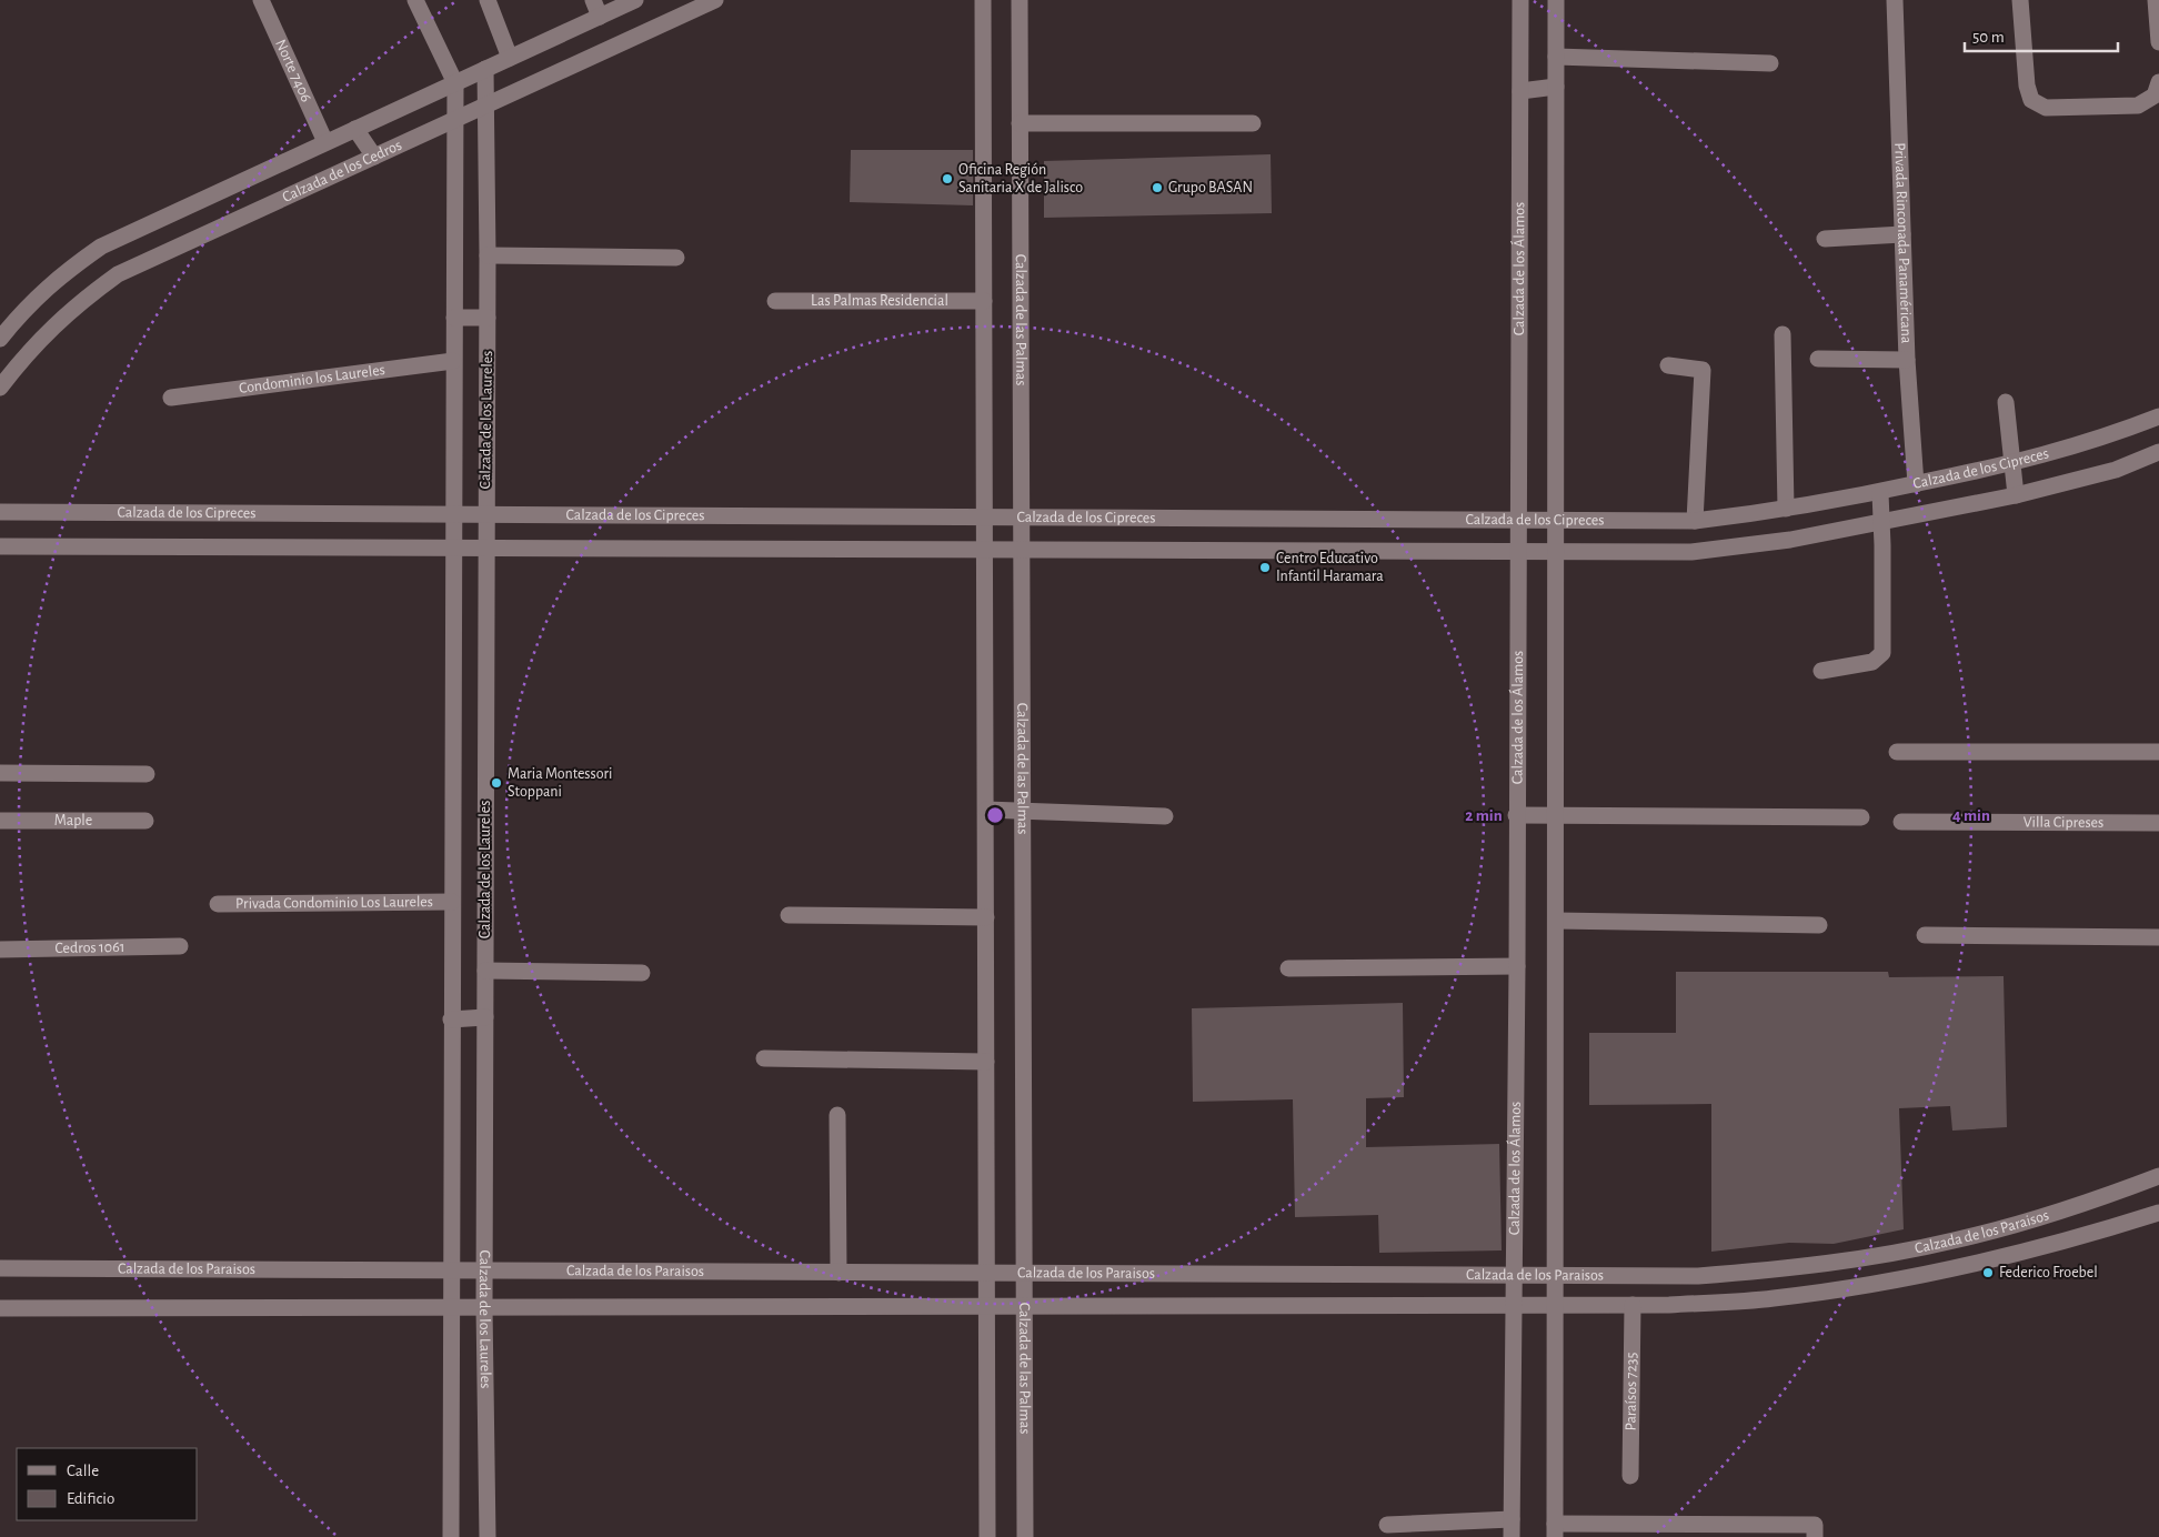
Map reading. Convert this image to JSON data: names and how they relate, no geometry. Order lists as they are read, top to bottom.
{
  "streets": {
    "street": [
      "Norte 7406",
      "Calzada de los Cedros",
      "Privada Rinconada Panaméricana",
      "Calzada de los Álamos",
      "Las Palmas Residencial",
      "Calzada de las Palmas",
      "Condominio los Laureles",
      "Calzada de los Laureles",
      "Calzada de los Cipreces",
      "Maple",
      "Villa Cipreses",
      "Privada Condominio Los Laureles",
      "Cedros 1061",
      "Calzada de los Paraisos",
      "Paraísos 7235"
    ]
  },
  "crossings": [
    ["Calzada de los Cedros", "Calzada de los Laureles"],
    ["Privada Rinconada Panaméricana", "Calzada de los Cipreces"],
    ["Calzada de los Álamos", "Calzada de los Cipreces"],
    ["Calzada de los Álamos", "Calzada de los Paraisos"],
    ["Calzada de las Palmas", "Calzada de los Cipreces"],
    ["Calzada de las Palmas", "Calzada de los Paraisos"],
    ["Calzada de los Laureles", "Calzada de los Cipreces"],
    ["Calzada de los Laureles", "Calzada de los Paraisos"],
    ["Calzada de los Paraisos", "Paraísos 7235"]
  ],
  "places": [
    "Oficina Región Sanitaria X de Jalisco",
    "Grupo BASAN",
    "Centro Educativo Infantil Haramara",
    "Maria Montessori Stoppani",
    "Federico Froebel"
  ],
  "legend": ["Calle", "Edificio"],
  "scale_bar": "50 m",
  "rings": ["2 min", "4 min"]
}
